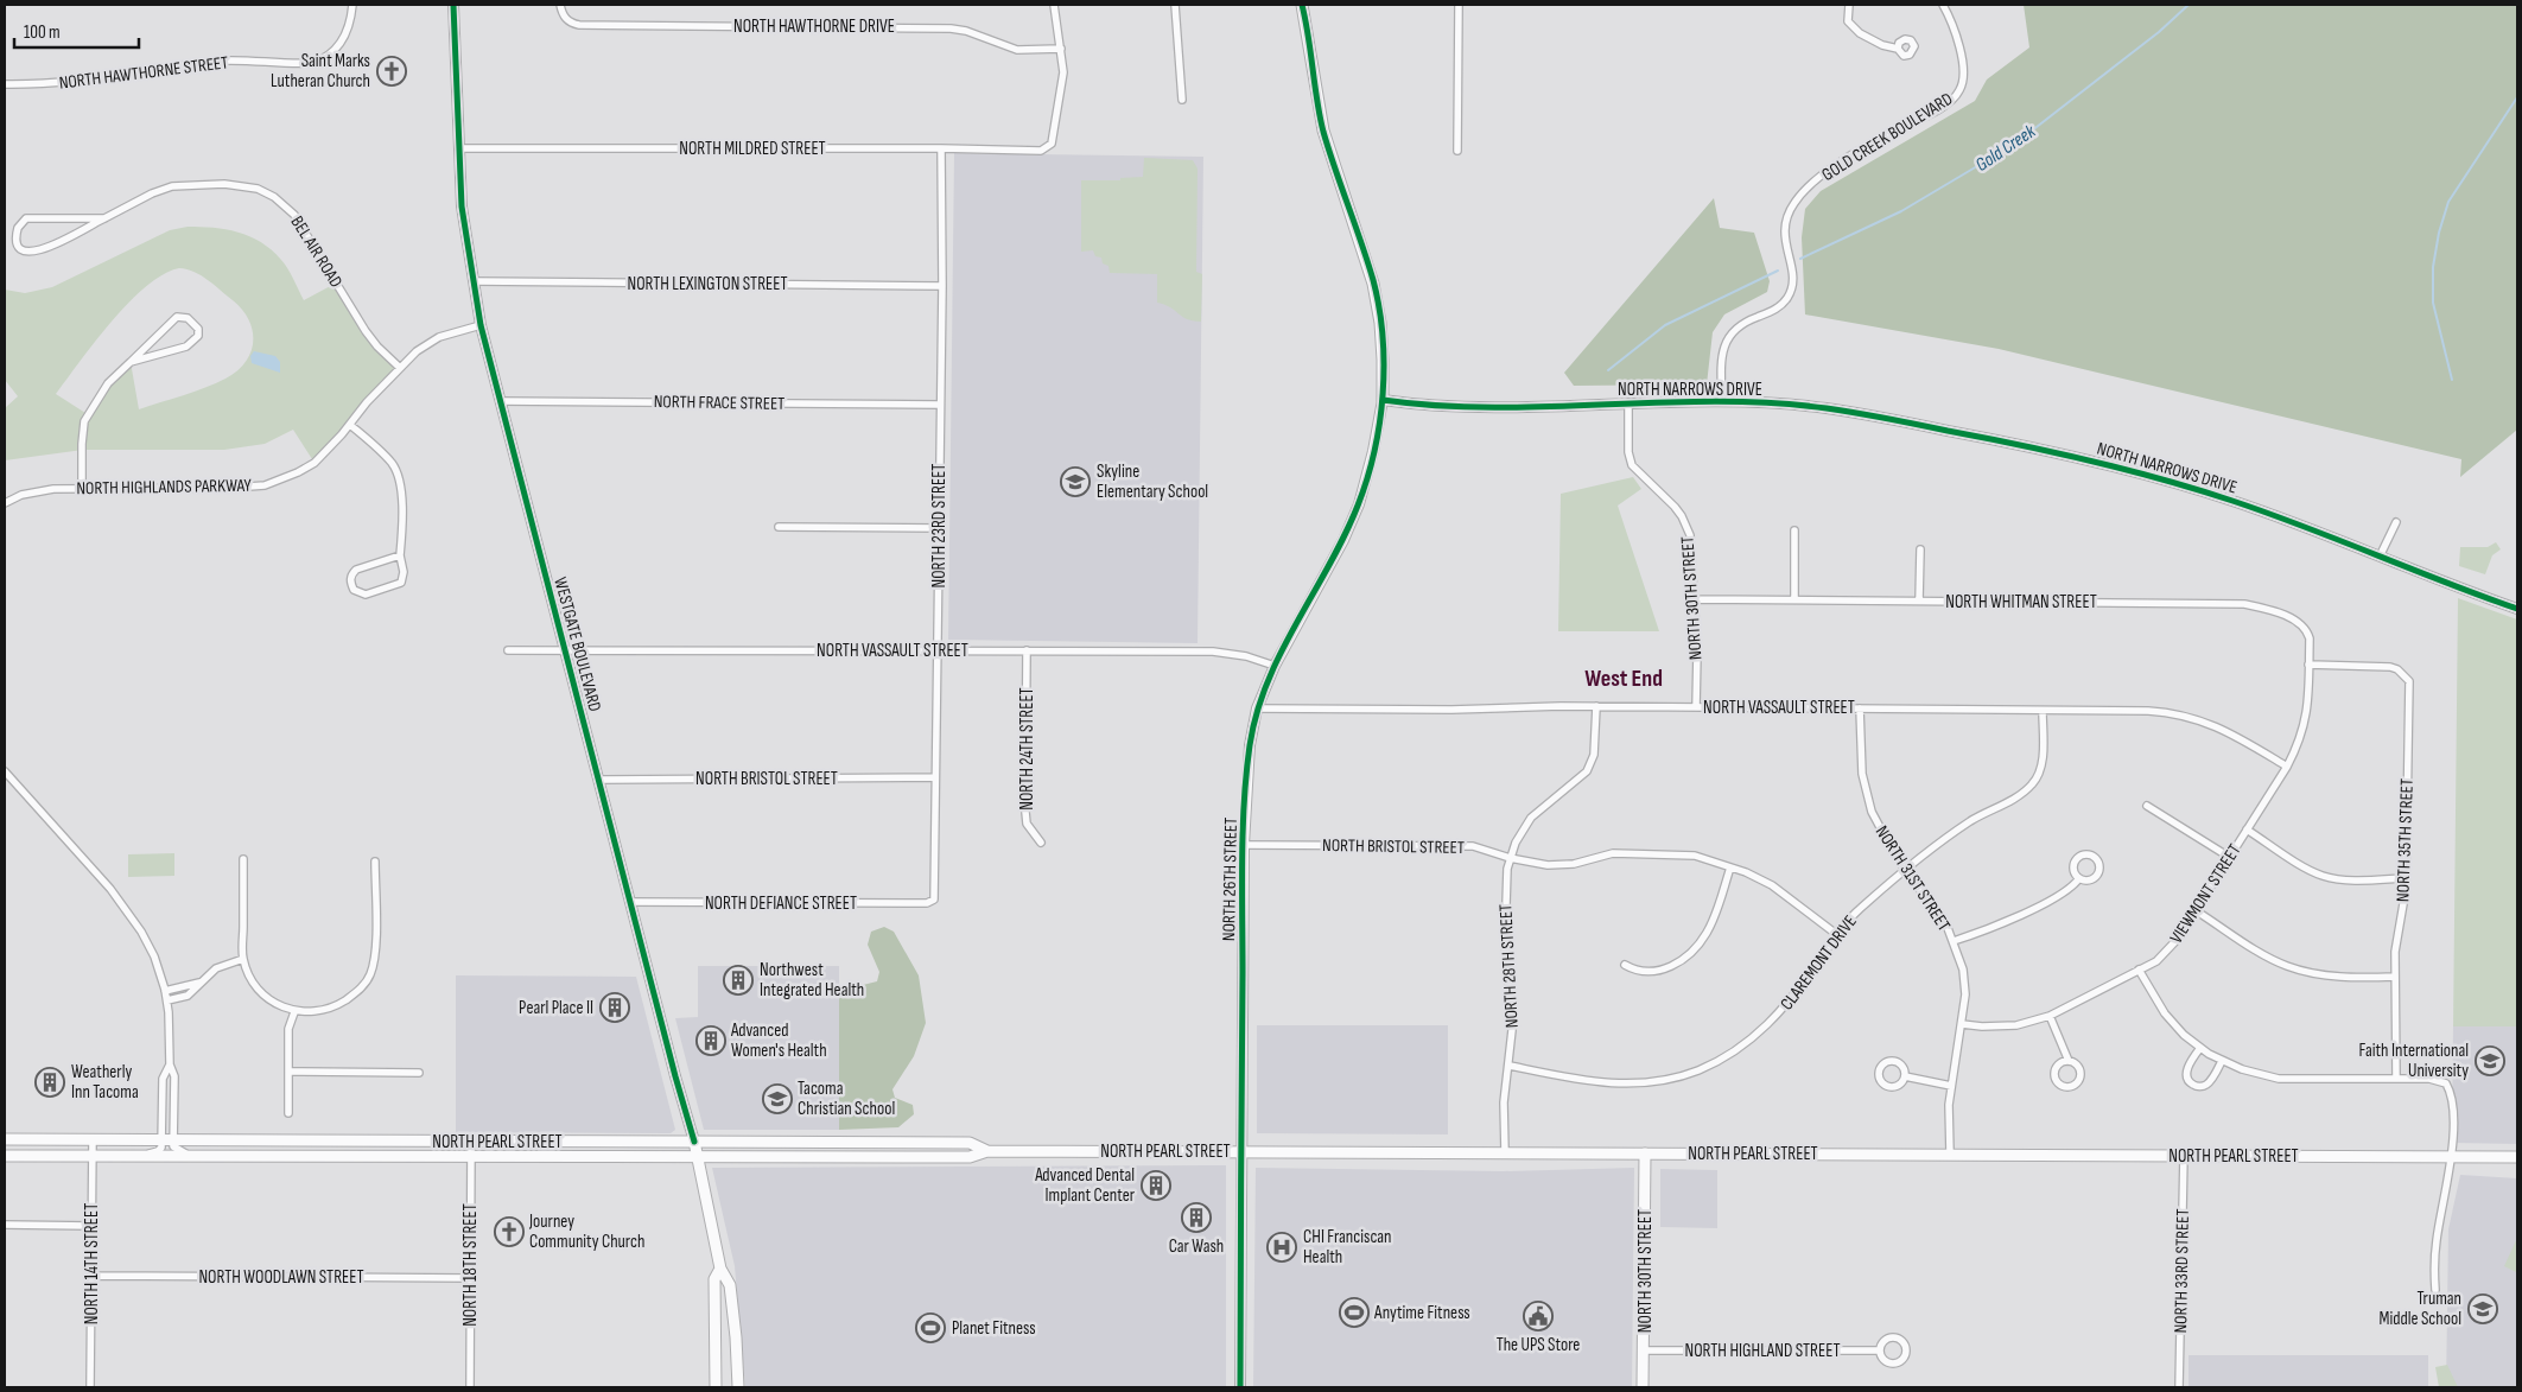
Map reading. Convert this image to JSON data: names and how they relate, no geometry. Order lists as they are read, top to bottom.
{
  "streets": {
    "main road": ["NORTH 30TH STREET", "NORTH PEARL STREET"],
    "street": [
      "NORTH HAWTHORNE DRIVE",
      "NORTH HAWTHORNE STREET",
      "GOLD CREEK BOULEVARD",
      "NORTH MILDRED STREET",
      "BEL AIR ROAD",
      "NORTH LEXINGTON STREET",
      "NORTH NARROWS DRIVE",
      "NORTH FRACE STREET",
      "NORTH HIGHLANDS PARKWAY",
      "NORTH 23RD STREET",
      "NORTH WHITMAN STREET",
      "WESTGATE BOULEVARD",
      "NORTH VASSAULT STREET",
      "NORTH 24TH STREET",
      "NORTH BRISTOL STREET",
      "NORTH 35TH STREET",
      "NORTH 31ST STREET",
      "NORTH 26TH STREET",
      "VIEWMONT STREET",
      "NORTH DEFIANCE STREET",
      "CLAREMONT DRIVE",
      "NORTH 28TH STREET",
      "NORTH 14TH STREET",
      "NORTH 18TH STREET",
      "NORTH 33RD STREET",
      "NORTH WOODLAWN STREET",
      "NORTH HIGHLAND STREET"
    ]
  },
  "crossings": [
    ["NORTH HAWTHORNE DRIVE", "NORTH MILDRED STREET"],
    ["GOLD CREEK BOULEVARD", "NORTH NARROWS DRIVE"],
    ["NORTH MILDRED STREET", "NORTH 23RD STREET"],
    ["NORTH MILDRED STREET", "WESTGATE BOULEVARD"],
    ["BEL AIR ROAD", "NORTH HIGHLANDS PARKWAY"],
    ["NORTH LEXINGTON STREET", "NORTH 23RD STREET"],
    ["NORTH LEXINGTON STREET", "WESTGATE BOULEVARD"],
    ["NORTH NARROWS DRIVE", "NORTH 30TH STREET"],
    ["NORTH NARROWS DRIVE", "NORTH 26TH STREET"],
    ["NORTH FRACE STREET", "NORTH 23RD STREET"],
    ["NORTH FRACE STREET", "WESTGATE BOULEVARD"],
    ["NORTH HIGHLANDS PARKWAY", "WESTGATE BOULEVARD"],
    ["NORTH 23RD STREET", "NORTH VASSAULT STREET"],
    ["NORTH 23RD STREET", "NORTH BRISTOL STREET"],
    ["NORTH 23RD STREET", "NORTH DEFIANCE STREET"],
    ["NORTH 30TH STREET", "NORTH WHITMAN STREET"],
    ["NORTH 30TH STREET", "NORTH VASSAULT STREET"],
    ["NORTH 30TH STREET", "NORTH PEARL STREET"],
    ["NORTH 30TH STREET", "NORTH HIGHLAND STREET"],
    ["NORTH WHITMAN STREET", "NORTH 35TH STREET"],
    ["NORTH WHITMAN STREET", "VIEWMONT STREET"],
    ["WESTGATE BOULEVARD", "NORTH VASSAULT STREET"],
    ["WESTGATE BOULEVARD", "NORTH BRISTOL STREET"],
    ["WESTGATE BOULEVARD", "NORTH DEFIANCE STREET"],
    ["WESTGATE BOULEVARD", "NORTH PEARL STREET"],
    ["NORTH VASSAULT STREET", "NORTH 24TH STREET"],
    ["NORTH VASSAULT STREET", "NORTH 31ST STREET"],
    ["NORTH VASSAULT STREET", "NORTH 26TH STREET"],
    ["NORTH VASSAULT STREET", "VIEWMONT STREET"],
    ["NORTH VASSAULT STREET", "CLAREMONT DRIVE"],
    ["NORTH VASSAULT STREET", "NORTH 28TH STREET"],
    ["NORTH BRISTOL STREET", "NORTH 26TH STREET"],
    ["NORTH BRISTOL STREET", "CLAREMONT DRIVE"],
    ["NORTH BRISTOL STREET", "NORTH 28TH STREET"],
    ["NORTH 35TH STREET", "VIEWMONT STREET"],
    ["NORTH 31ST STREET", "VIEWMONT STREET"],
    ["NORTH 31ST STREET", "CLAREMONT DRIVE"],
    ["NORTH 31ST STREET", "NORTH PEARL STREET"],
    ["NORTH 26TH STREET", "NORTH PEARL STREET"],
    ["CLAREMONT DRIVE", "NORTH 28TH STREET"],
    ["NORTH 28TH STREET", "NORTH PEARL STREET"],
    ["NORTH PEARL STREET", "NORTH 14TH STREET"],
    ["NORTH PEARL STREET", "NORTH 18TH STREET"],
    ["NORTH PEARL STREET", "NORTH 33RD STREET"],
    ["NORTH 14TH STREET", "NORTH WOODLAWN STREET"],
    ["NORTH 18TH STREET", "NORTH WOODLAWN STREET"]
  ],
  "districts": ["West End"],
  "water": ["Gold Creek"],
  "places": {
    "church": ["Saint Marks Lutheran Church", "Journey Community Church"],
    "school or university": [
      "Skyline Elementary School",
      "Faith International University",
      "Tacoma Christian School",
      "Truman Middle School"
    ],
    "building": [
      "Northwest Integrated Health",
      "Pearl Place II",
      "Advanced Women's Health",
      "Weatherly Inn Tacoma",
      "Advanced Dental Implant Center",
      "Car Wash"
    ],
    "hospital": ["CHI Franciscan Health"],
    "sports": ["Anytime Fitness", "Planet Fitness"],
    "public building": ["The UPS Store"]
  },
  "scale_bar": "100 m"
}
